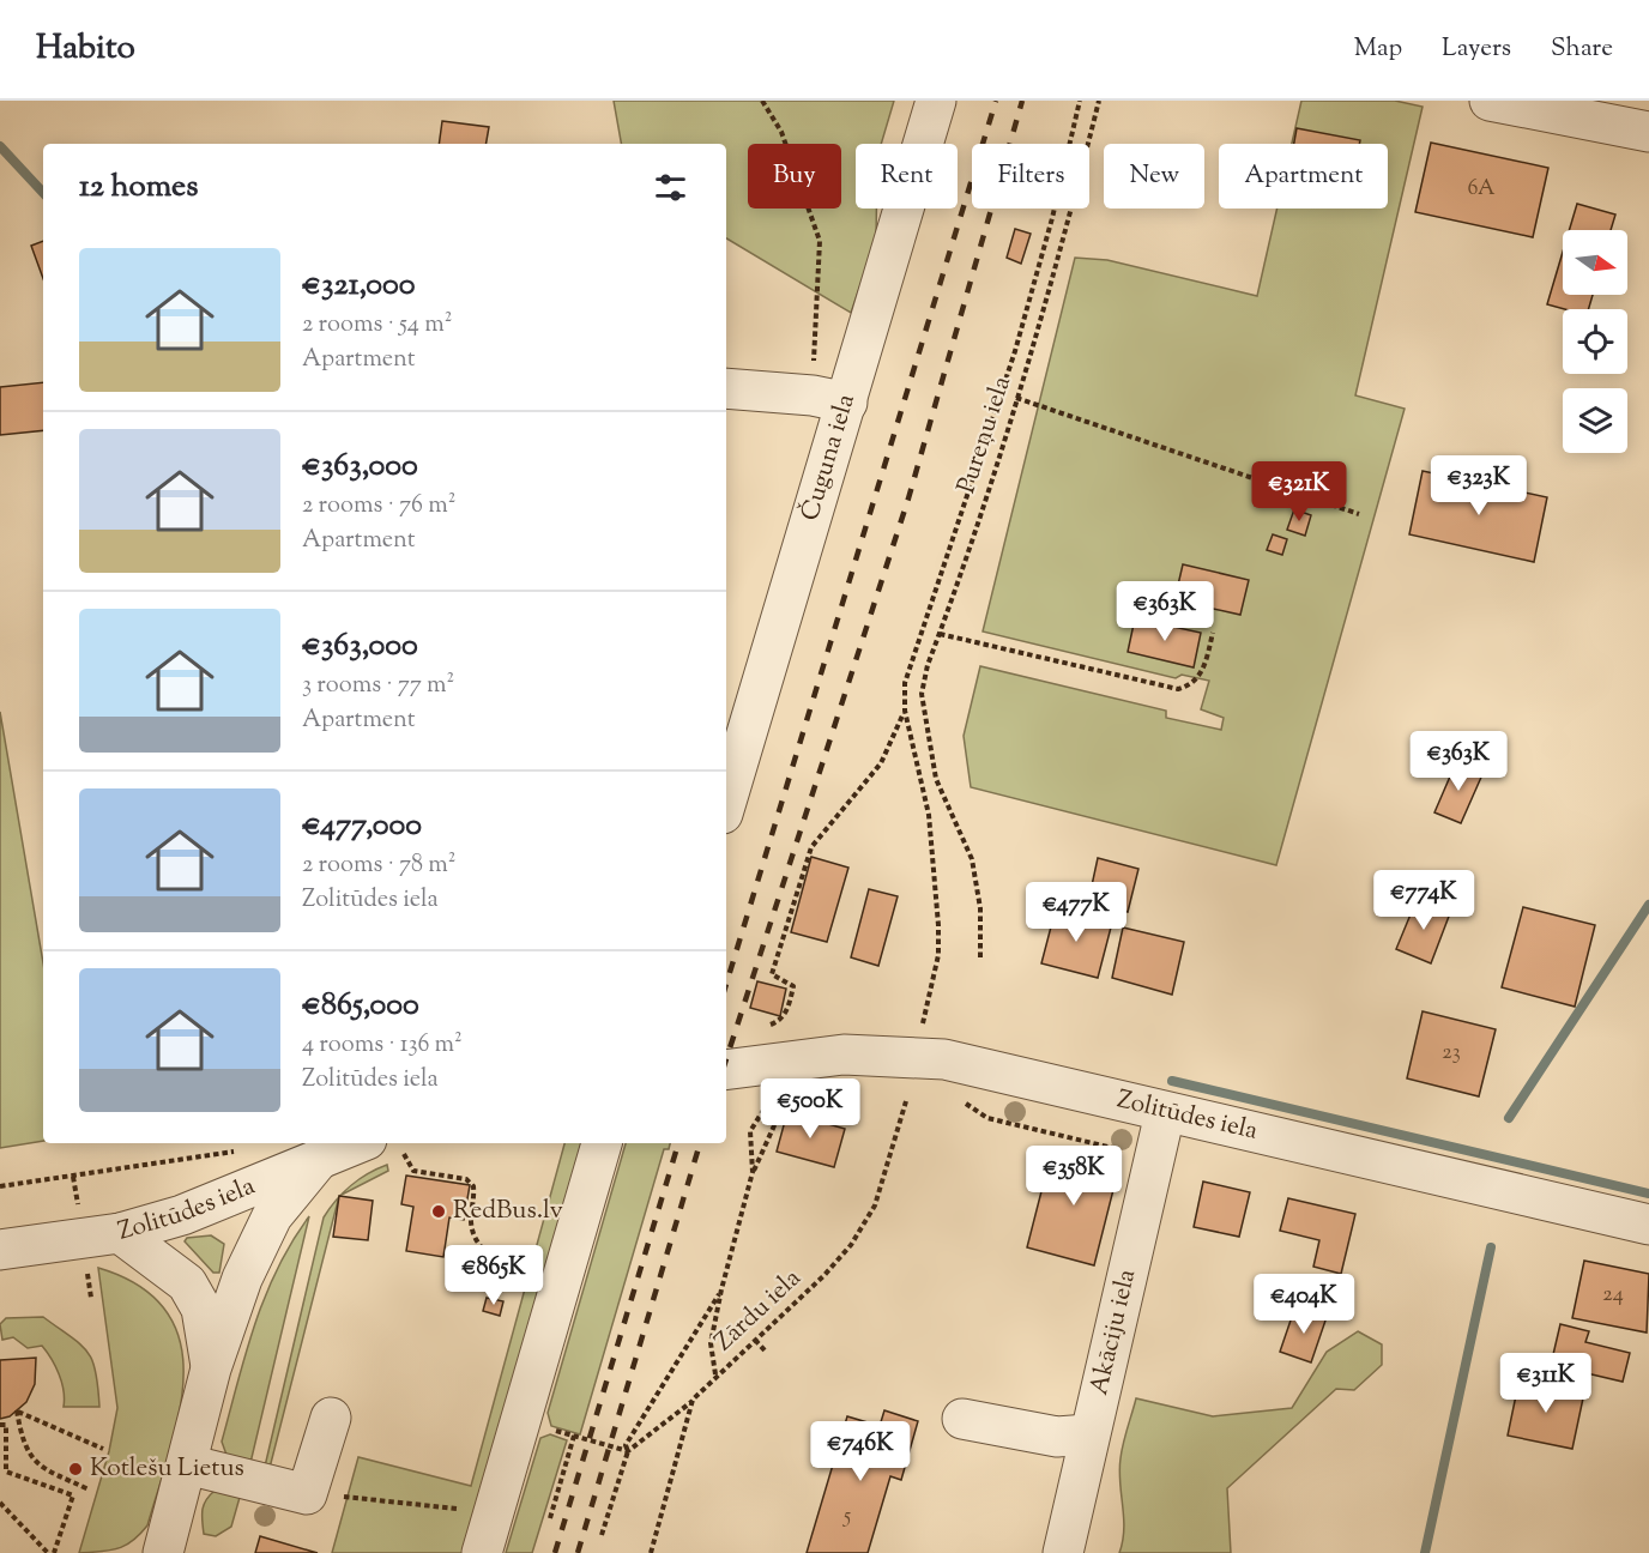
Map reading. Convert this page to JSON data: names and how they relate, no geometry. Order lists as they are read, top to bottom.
{
  "streets": {
    "street": ["Čuguna iela", "Zolitūdes iela", "Akāciju iela"],
    "path": ["Pureņu iela", "Zārdu iela"]
  },
  "crossings": [
    ["Zolitūdes iela", "Akāciju iela"]
  ],
  "places": ["RedBus.lv", "Kotlešu Lietus"],
  "house_numbers": [
    "6A",
    "23",
    "24",
    "5"
  ],
  "north": "right",
  "page": {
    "header": "Habito",
    "nav": ["Map", "Layers", "Share"],
    "chip": [
      "Buy",
      "Rent",
      "Filters",
      "New",
      "Apartment"
    ],
    "heading": "12 homes",
    "list": [
      {
        "name": "€321,000",
        "note": "2 rooms · 54 m² · Apartment"
      },
      {
        "name": "€363,000",
        "note": "2 rooms · 76 m² · Apartment"
      },
      {
        "name": "€363,000",
        "note": "3 rooms · 77 m² · Apartment"
      },
      {
        "name": "€477,000",
        "note": "2 rooms · 78 m² · Zolitūdes iela"
      },
      {
        "name": "€865,000",
        "note": "4 rooms · 136 m² · Zolitūdes iela"
      }
    ],
    "price": [
      "€323K",
      "€321K",
      "€363K",
      "€363K",
      "€774K",
      "€477K",
      "€500K",
      "€358K",
      "€865K",
      "€404K",
      "€311K",
      "€746K"
    ]
  }
}
